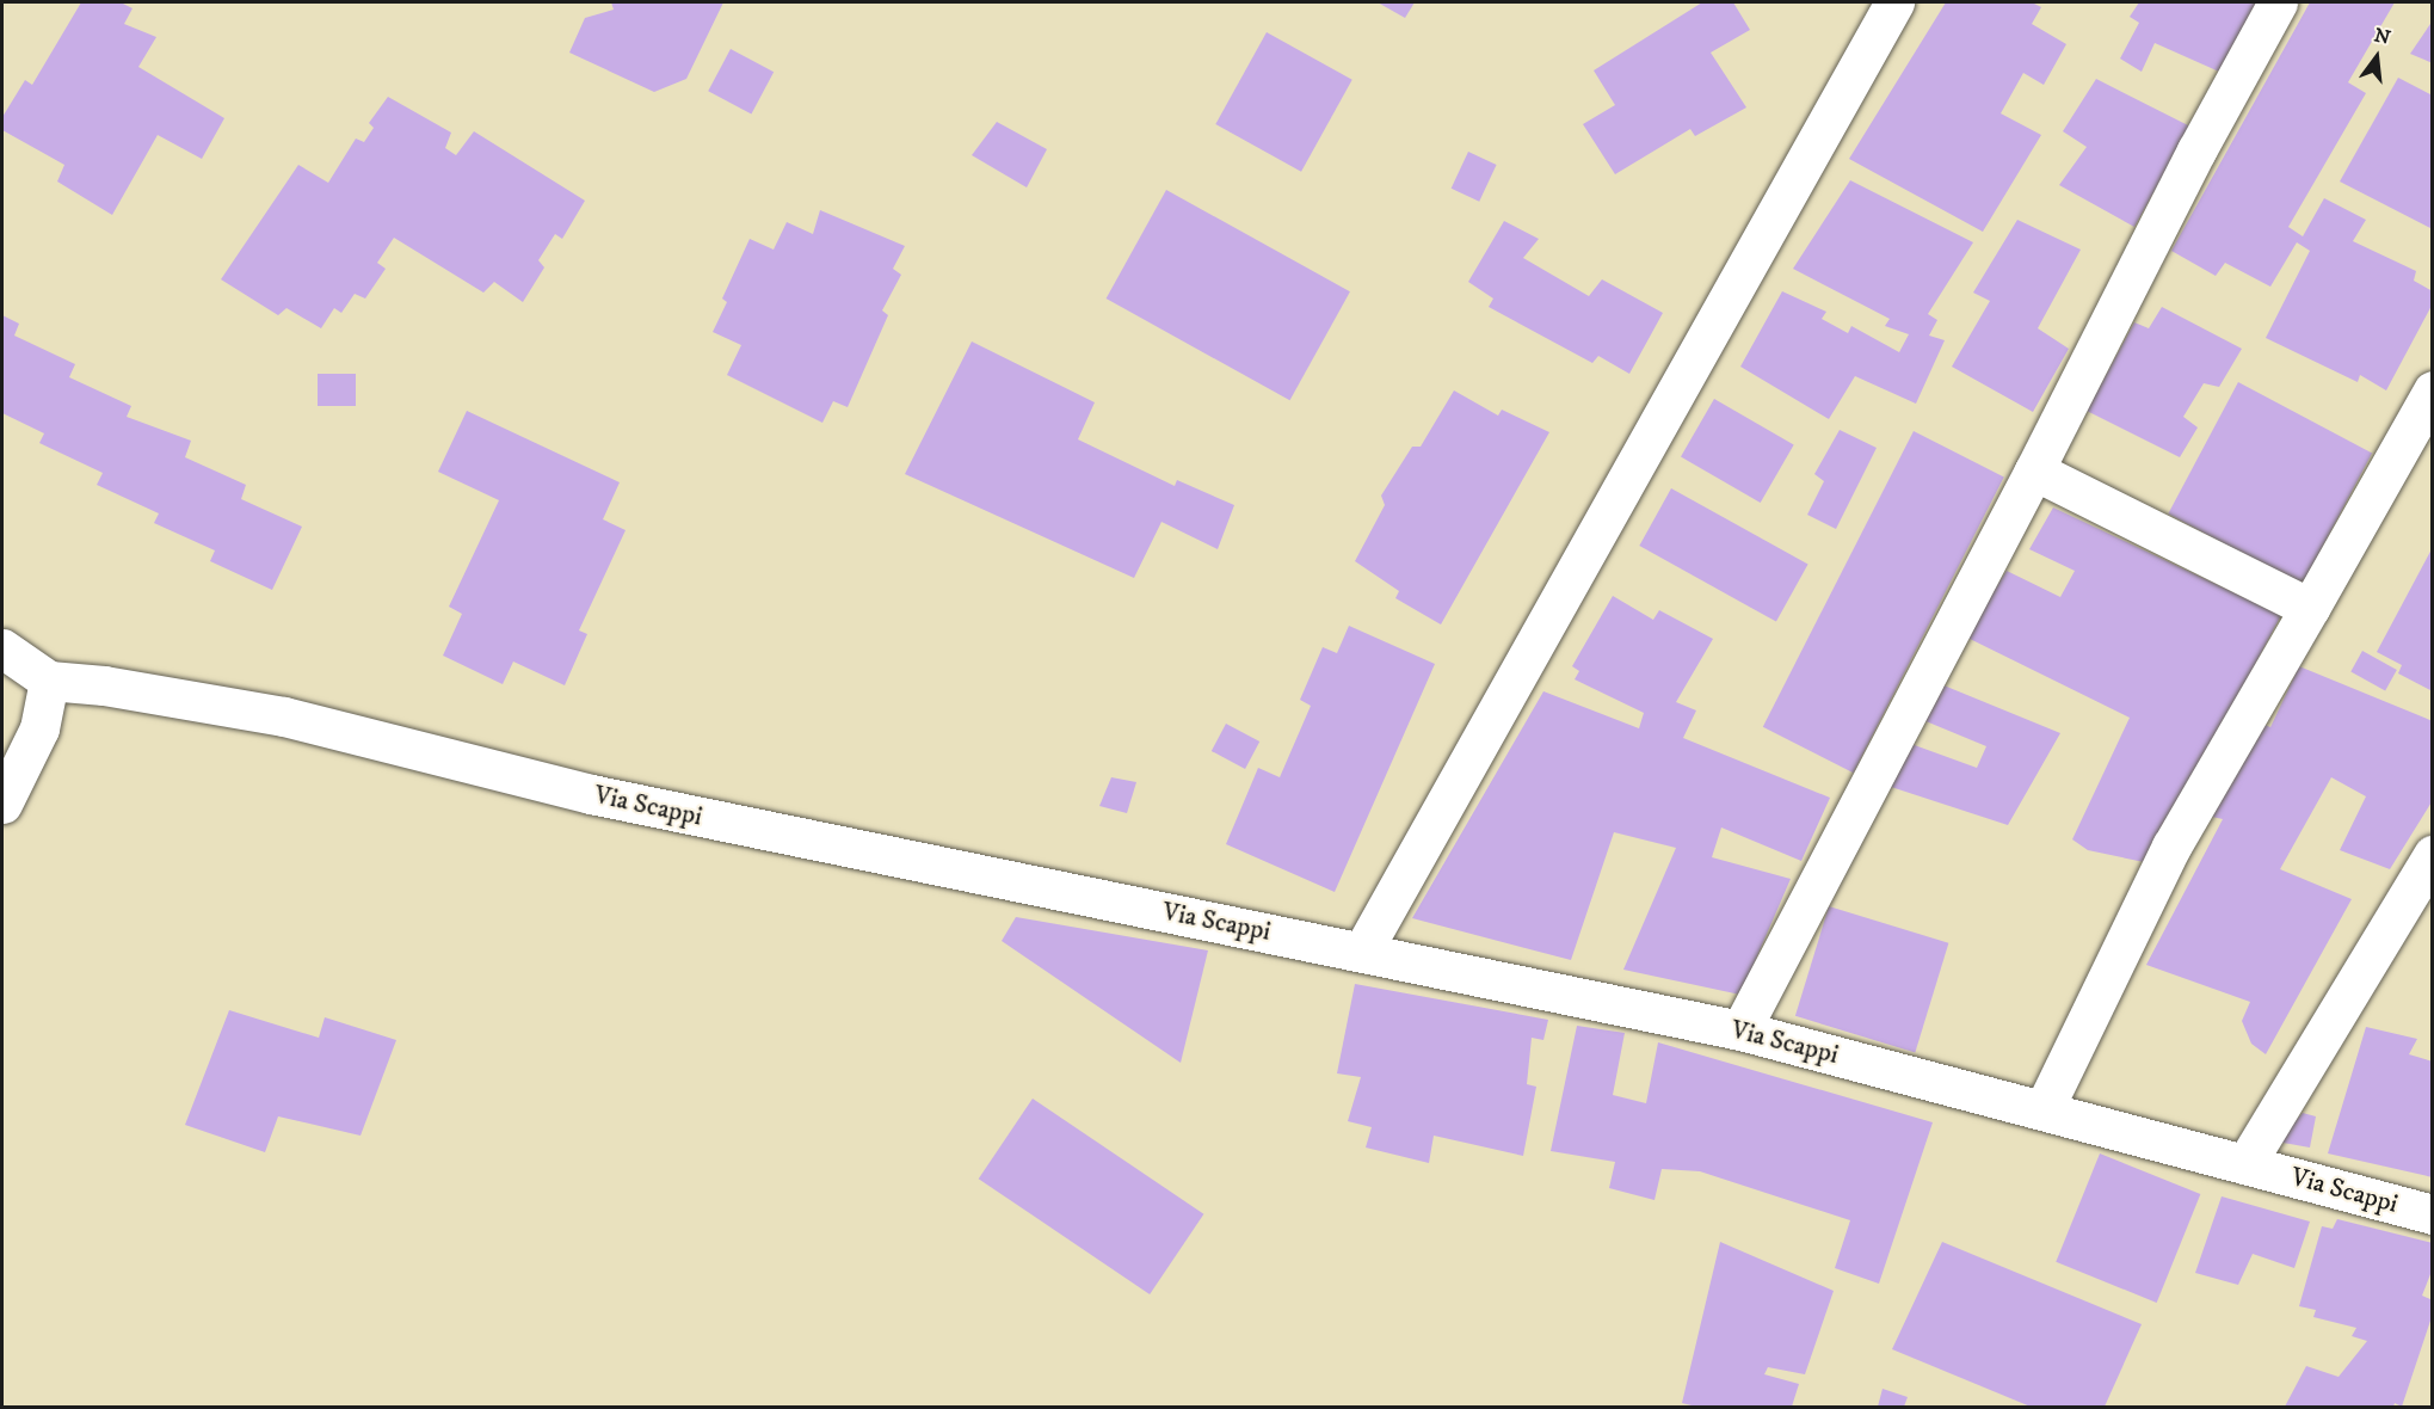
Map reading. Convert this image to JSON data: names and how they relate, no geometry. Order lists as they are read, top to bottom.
{
  "streets": {
    "street": ["Via Scappi"]
  },
  "north": "top"
}
